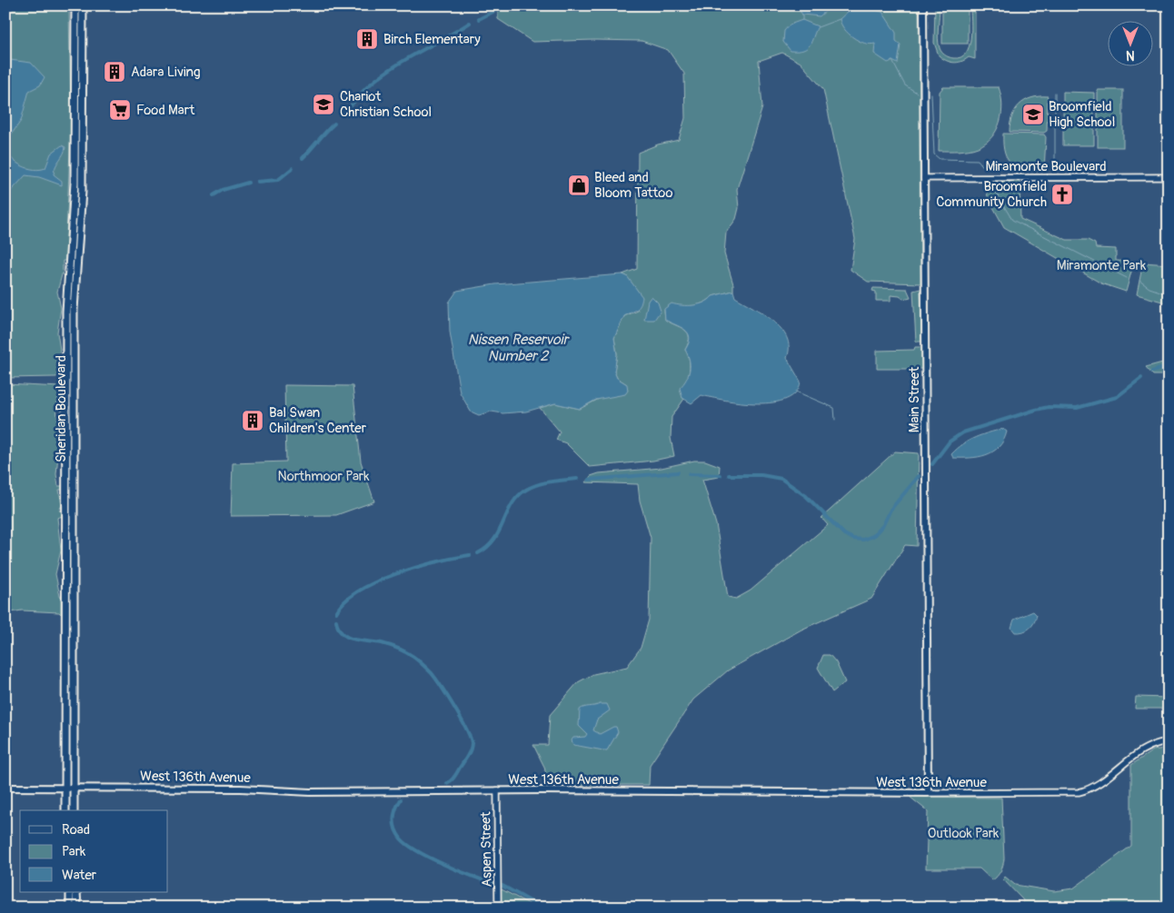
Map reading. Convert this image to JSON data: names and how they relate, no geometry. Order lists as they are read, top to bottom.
{
  "streets": {
    "main road": ["Main Street", "Sheridan Boulevard", "West 136th Avenue"],
    "street": ["Miramonte Boulevard", "Aspen Street"]
  },
  "crossings": [
    ["Miramonte Boulevard", "Main Street"],
    ["Main Street", "West 136th Avenue"],
    ["Sheridan Boulevard", "West 136th Avenue"],
    ["West 136th Avenue", "Aspen Street"]
  ],
  "water": ["Nissen Reservoir Number 2"],
  "parks": ["Miramonte Park", "Northmoor Park", "Outlook Park"],
  "places": {
    "building": ["Birch Elementary", "Adara Living", "Bal Swan Children's Center"],
    "school or university": ["Chariot Christian School", "Broomfield High School"],
    "supermarket": ["Food Mart"],
    "shop": ["Bleed and Bloom Tattoo"],
    "church": ["Broomfield Community Church"]
  },
  "legend": ["Road", "Park", "Water"],
  "north": "bottom"
}
